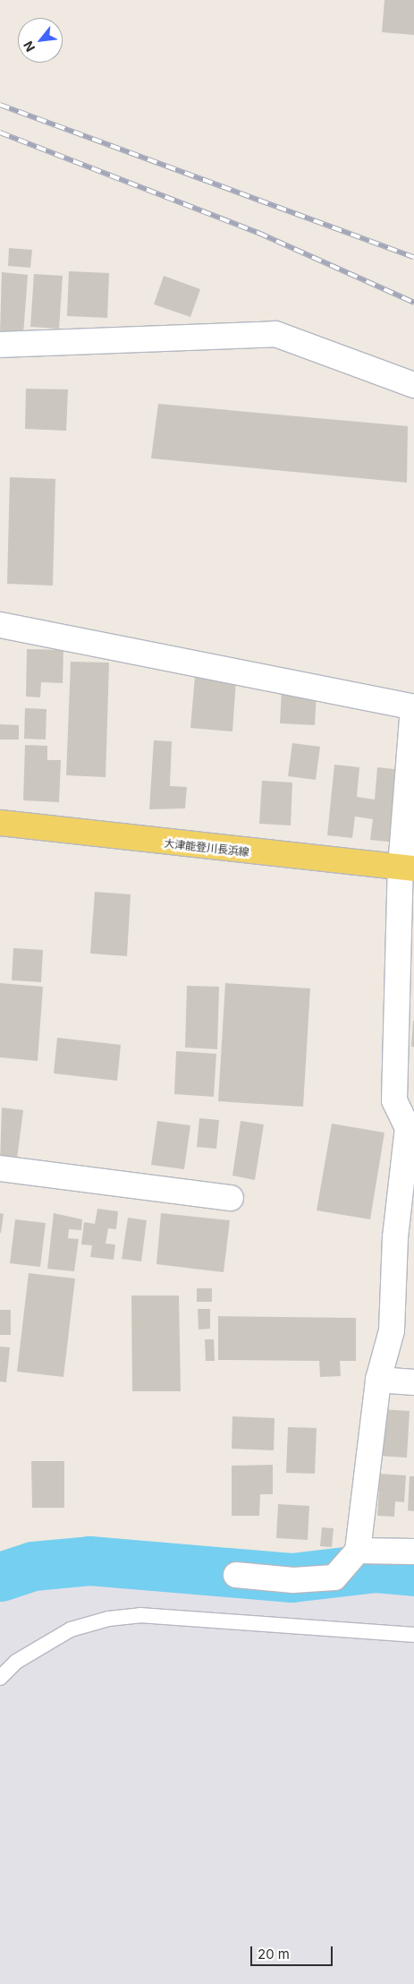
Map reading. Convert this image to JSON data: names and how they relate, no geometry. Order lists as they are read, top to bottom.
{
  "streets": {
    "main road": ["大津能登川長浜線"]
  },
  "scale_bar": "20 m",
  "north": "bottom left"
}
